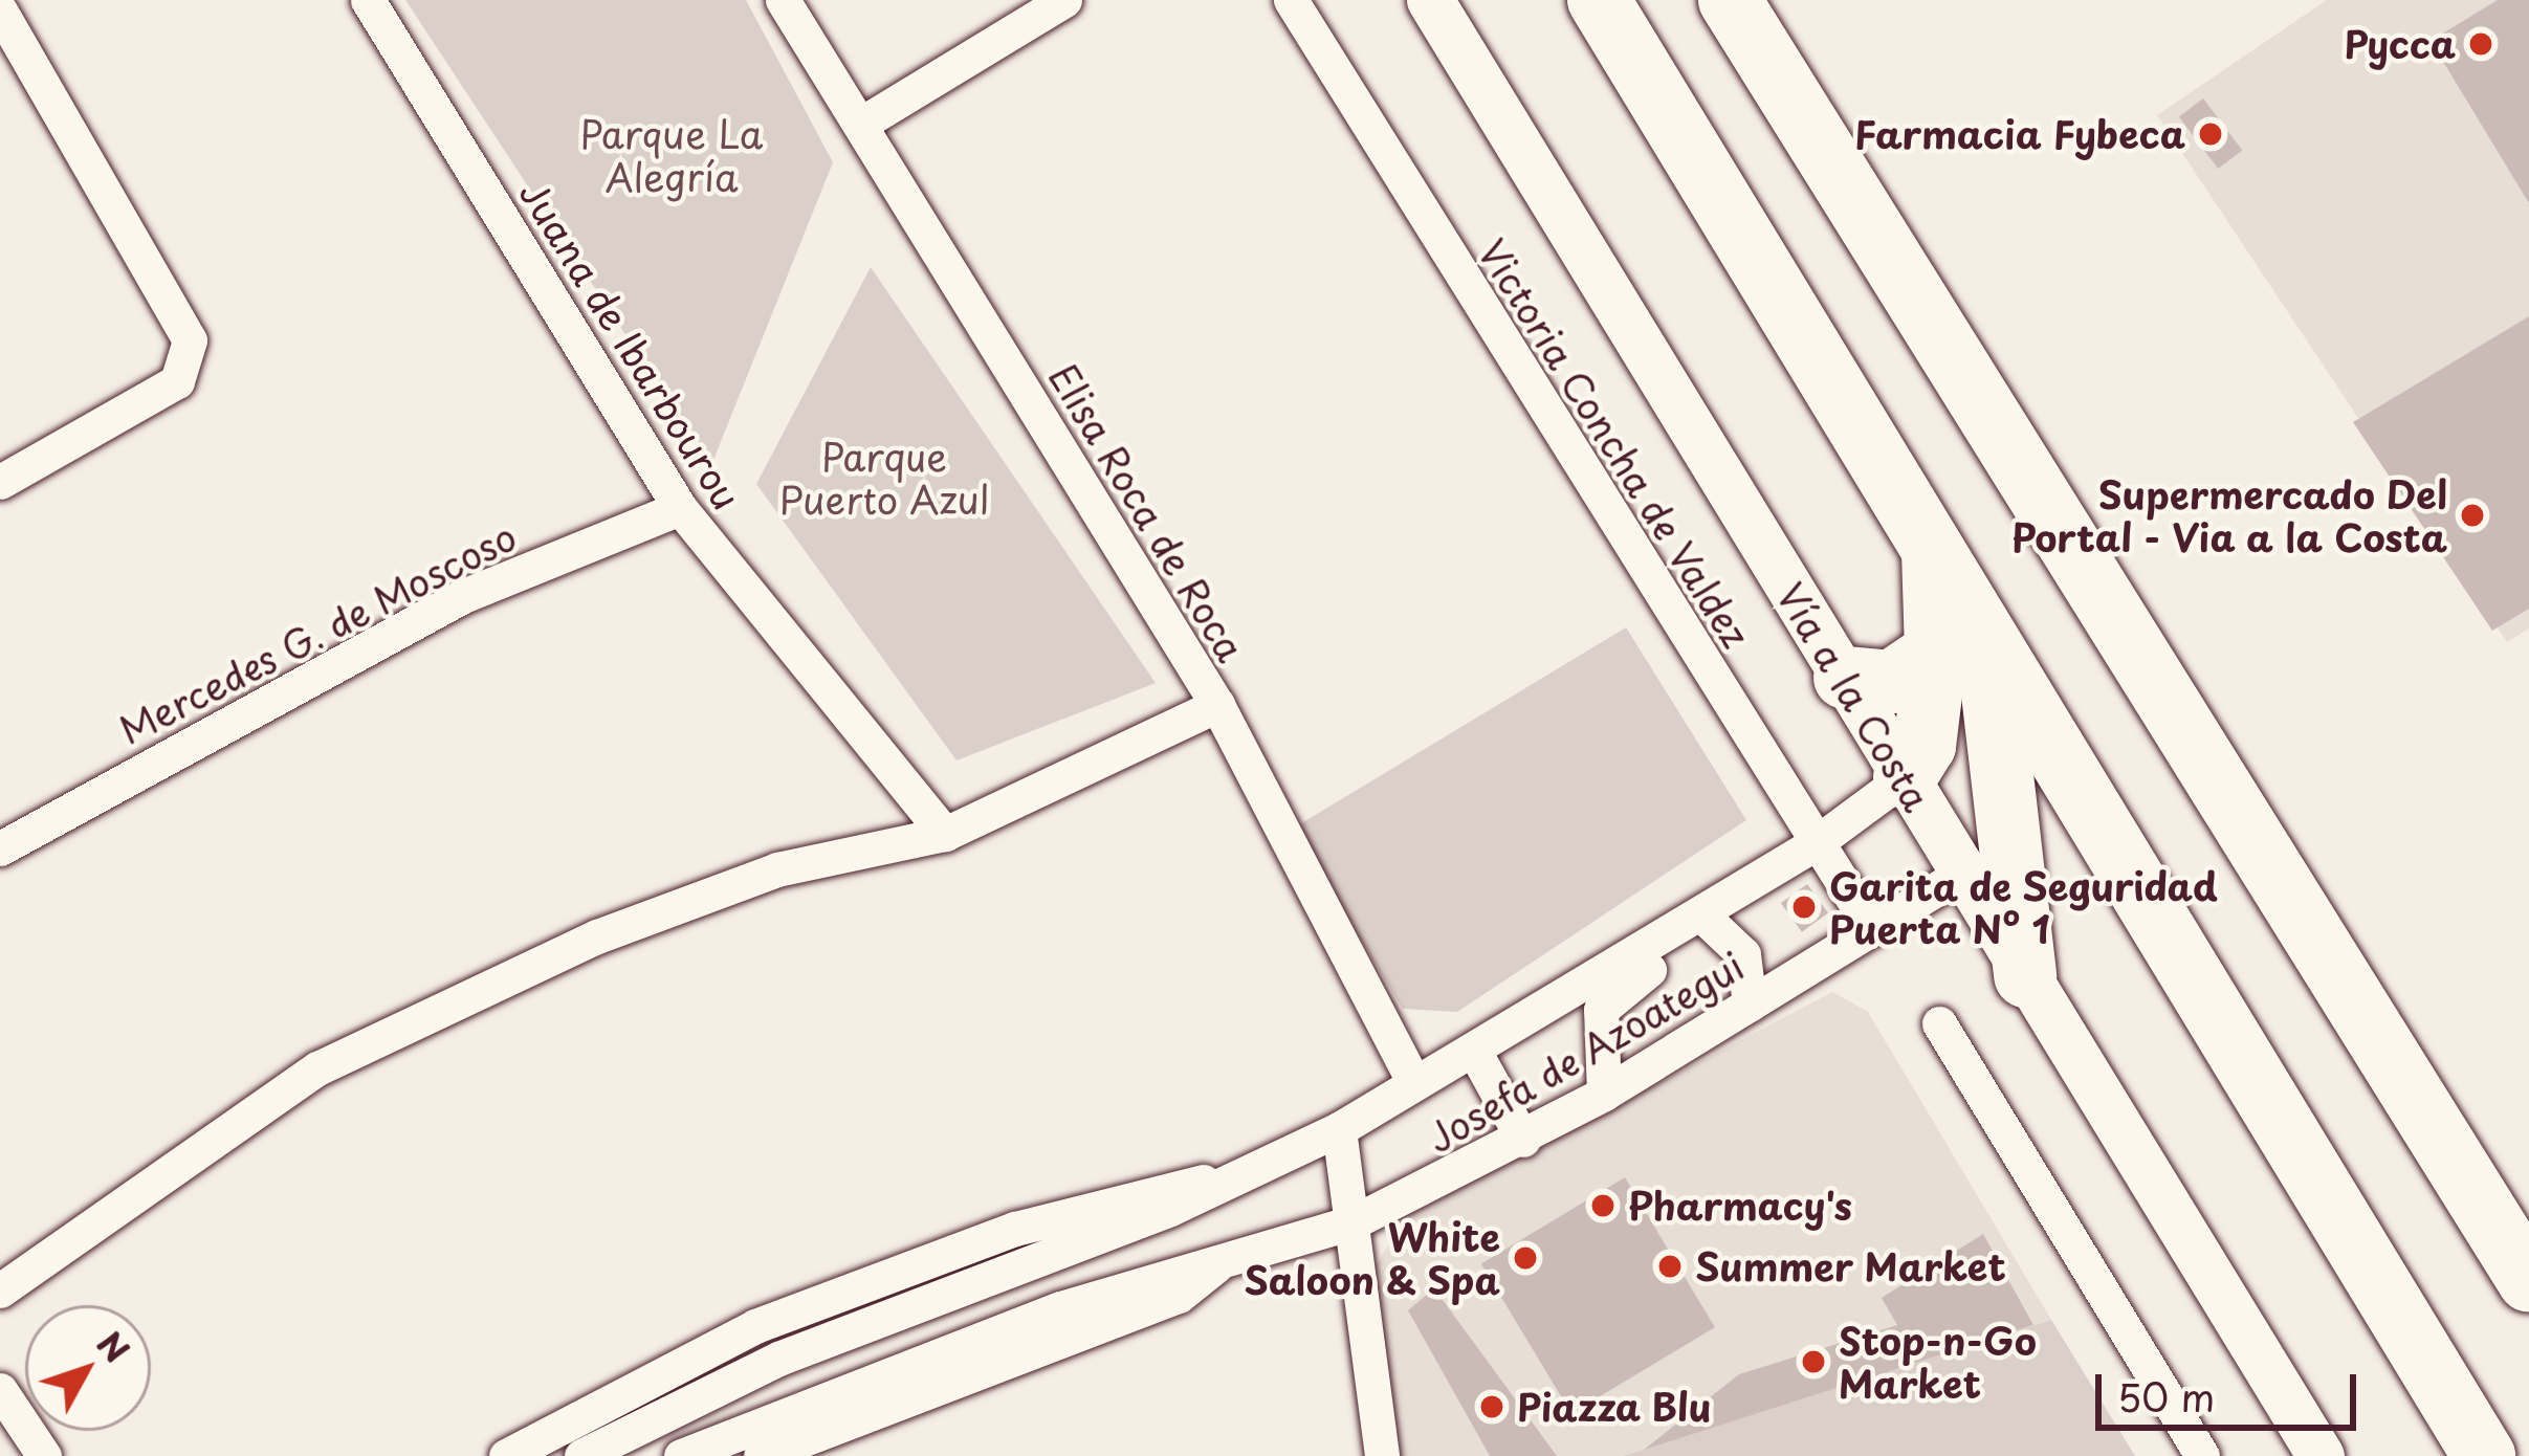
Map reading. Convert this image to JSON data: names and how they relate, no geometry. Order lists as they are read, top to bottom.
{
  "streets": {
    "street": [
      "Juana de Ibarbourou",
      "Victoria Concha de Valdez",
      "Elisa Roca de Roca",
      "Mercedes G. de Moscoso",
      "Vía a la Costa",
      "Josefa de Azoategui"
    ]
  },
  "crossings": [
    ["Juana de Ibarbourou", "Mercedes G. de Moscoso"],
    ["Victoria Concha de Valdez", "Josefa de Azoategui"],
    ["Elisa Roca de Roca", "Josefa de Azoategui"],
    ["Vía a la Costa", "Josefa de Azoategui"]
  ],
  "parks": ["Parque La Alegría", "Parque Puerto Azul"],
  "places": [
    "Pycca",
    "Farmacia Fybeca",
    "Supermercado Del Portal - Via a la Costa",
    "Garita de Seguridad Puerta Nº 1",
    "Pharmacy's",
    "White Saloon & Spa",
    "Summer Market",
    "Stop-n-Go Market",
    "Piazza Blu"
  ],
  "scale_bar": "50 m",
  "north": "top right"
}
